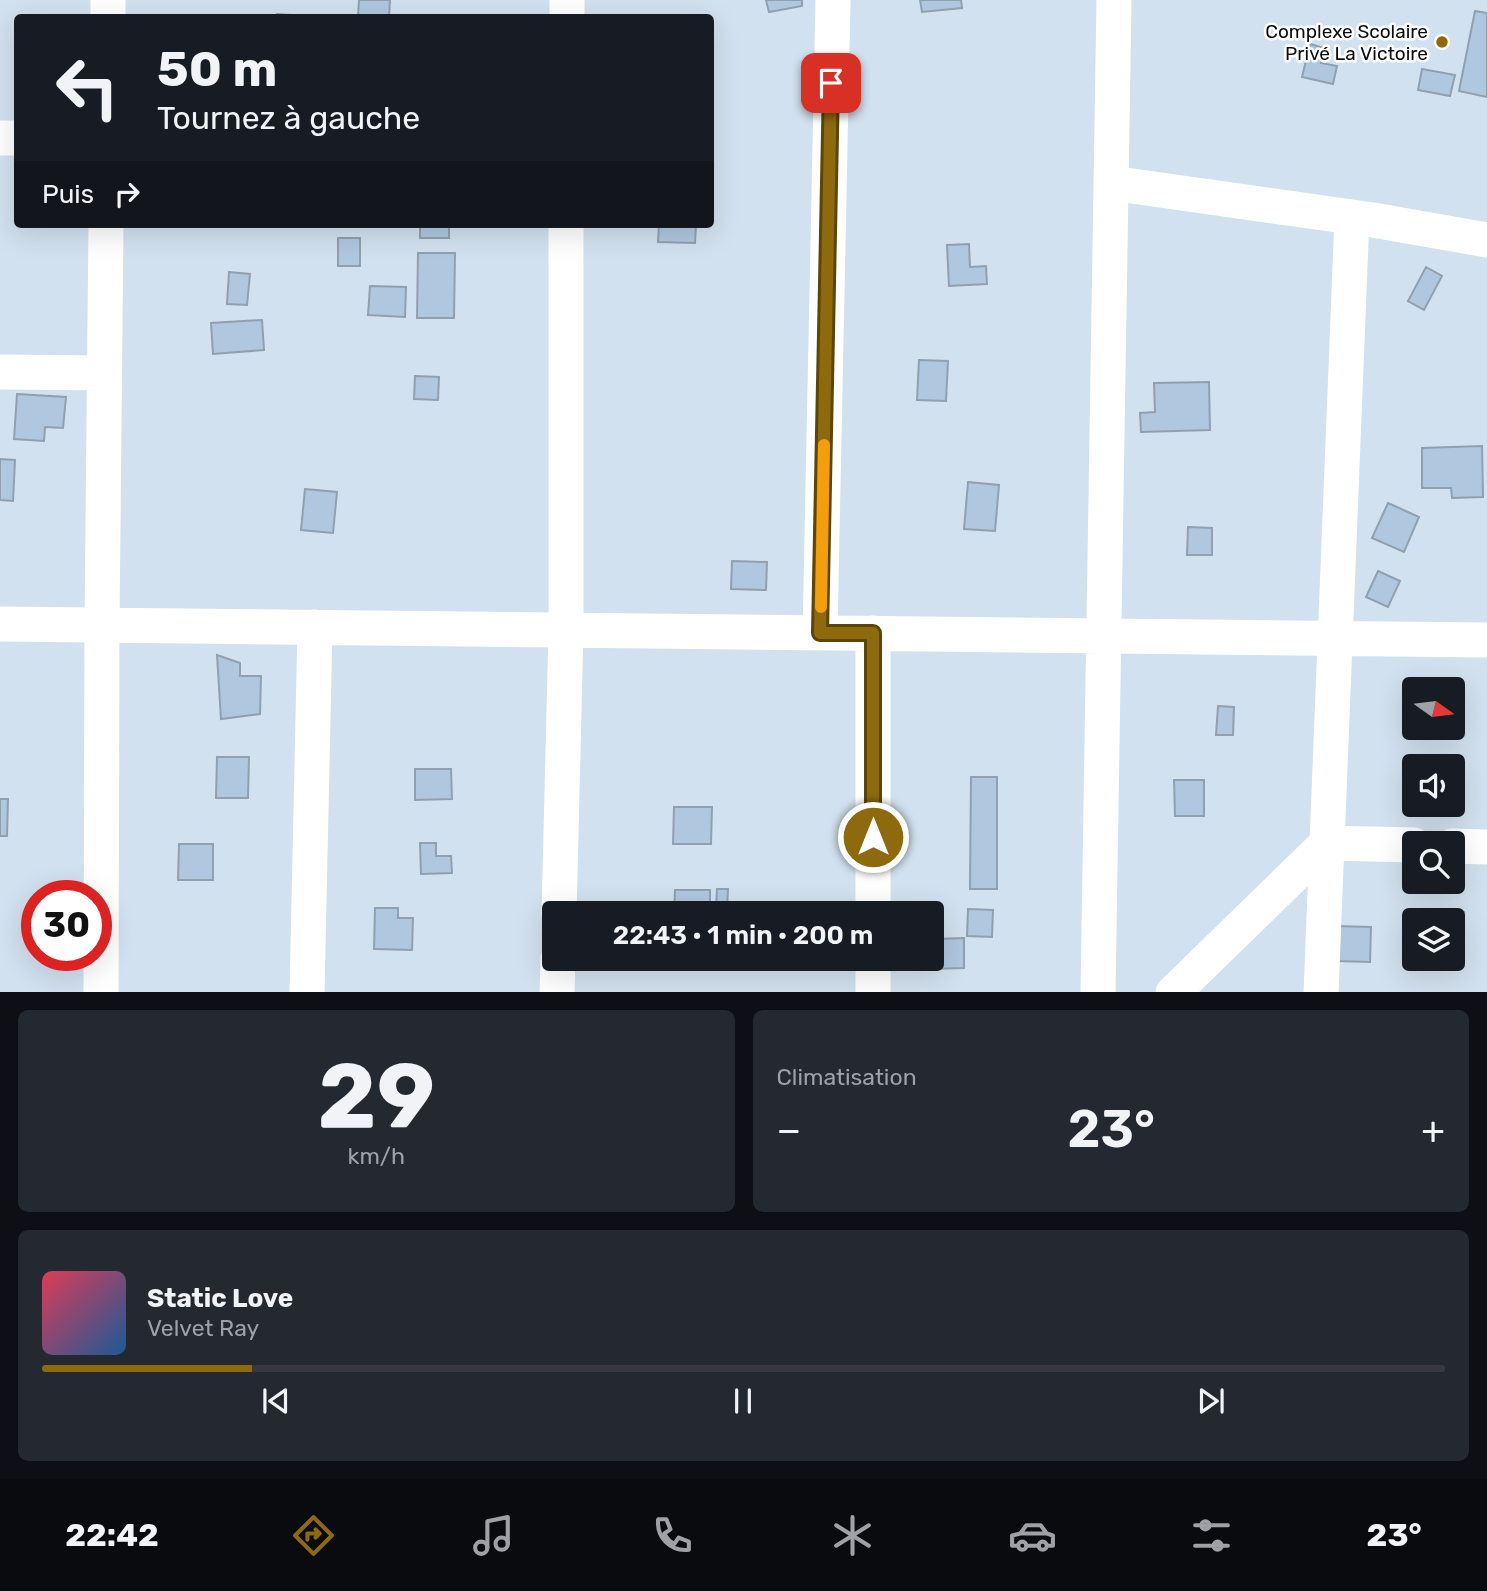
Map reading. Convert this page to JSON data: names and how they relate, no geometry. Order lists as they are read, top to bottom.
{
  "places": ["Complexe Scolaire Privé La Victoire"],
  "north": "right",
  "page": {
    "turn": ["50 m", "Tournez à gauche"],
    "then": "Puis",
    "limit": "30",
    "trip": "22:43 · 1 min · 200 m",
    "tile": [
      ["29", "km/h"],
      "Climatisation"
    ],
    "heat": ["−", "23°", "+"],
    "song": ["Static Love", "Velvet Ray"],
    "tabs": ["22:42", "23°"]
  }
}
